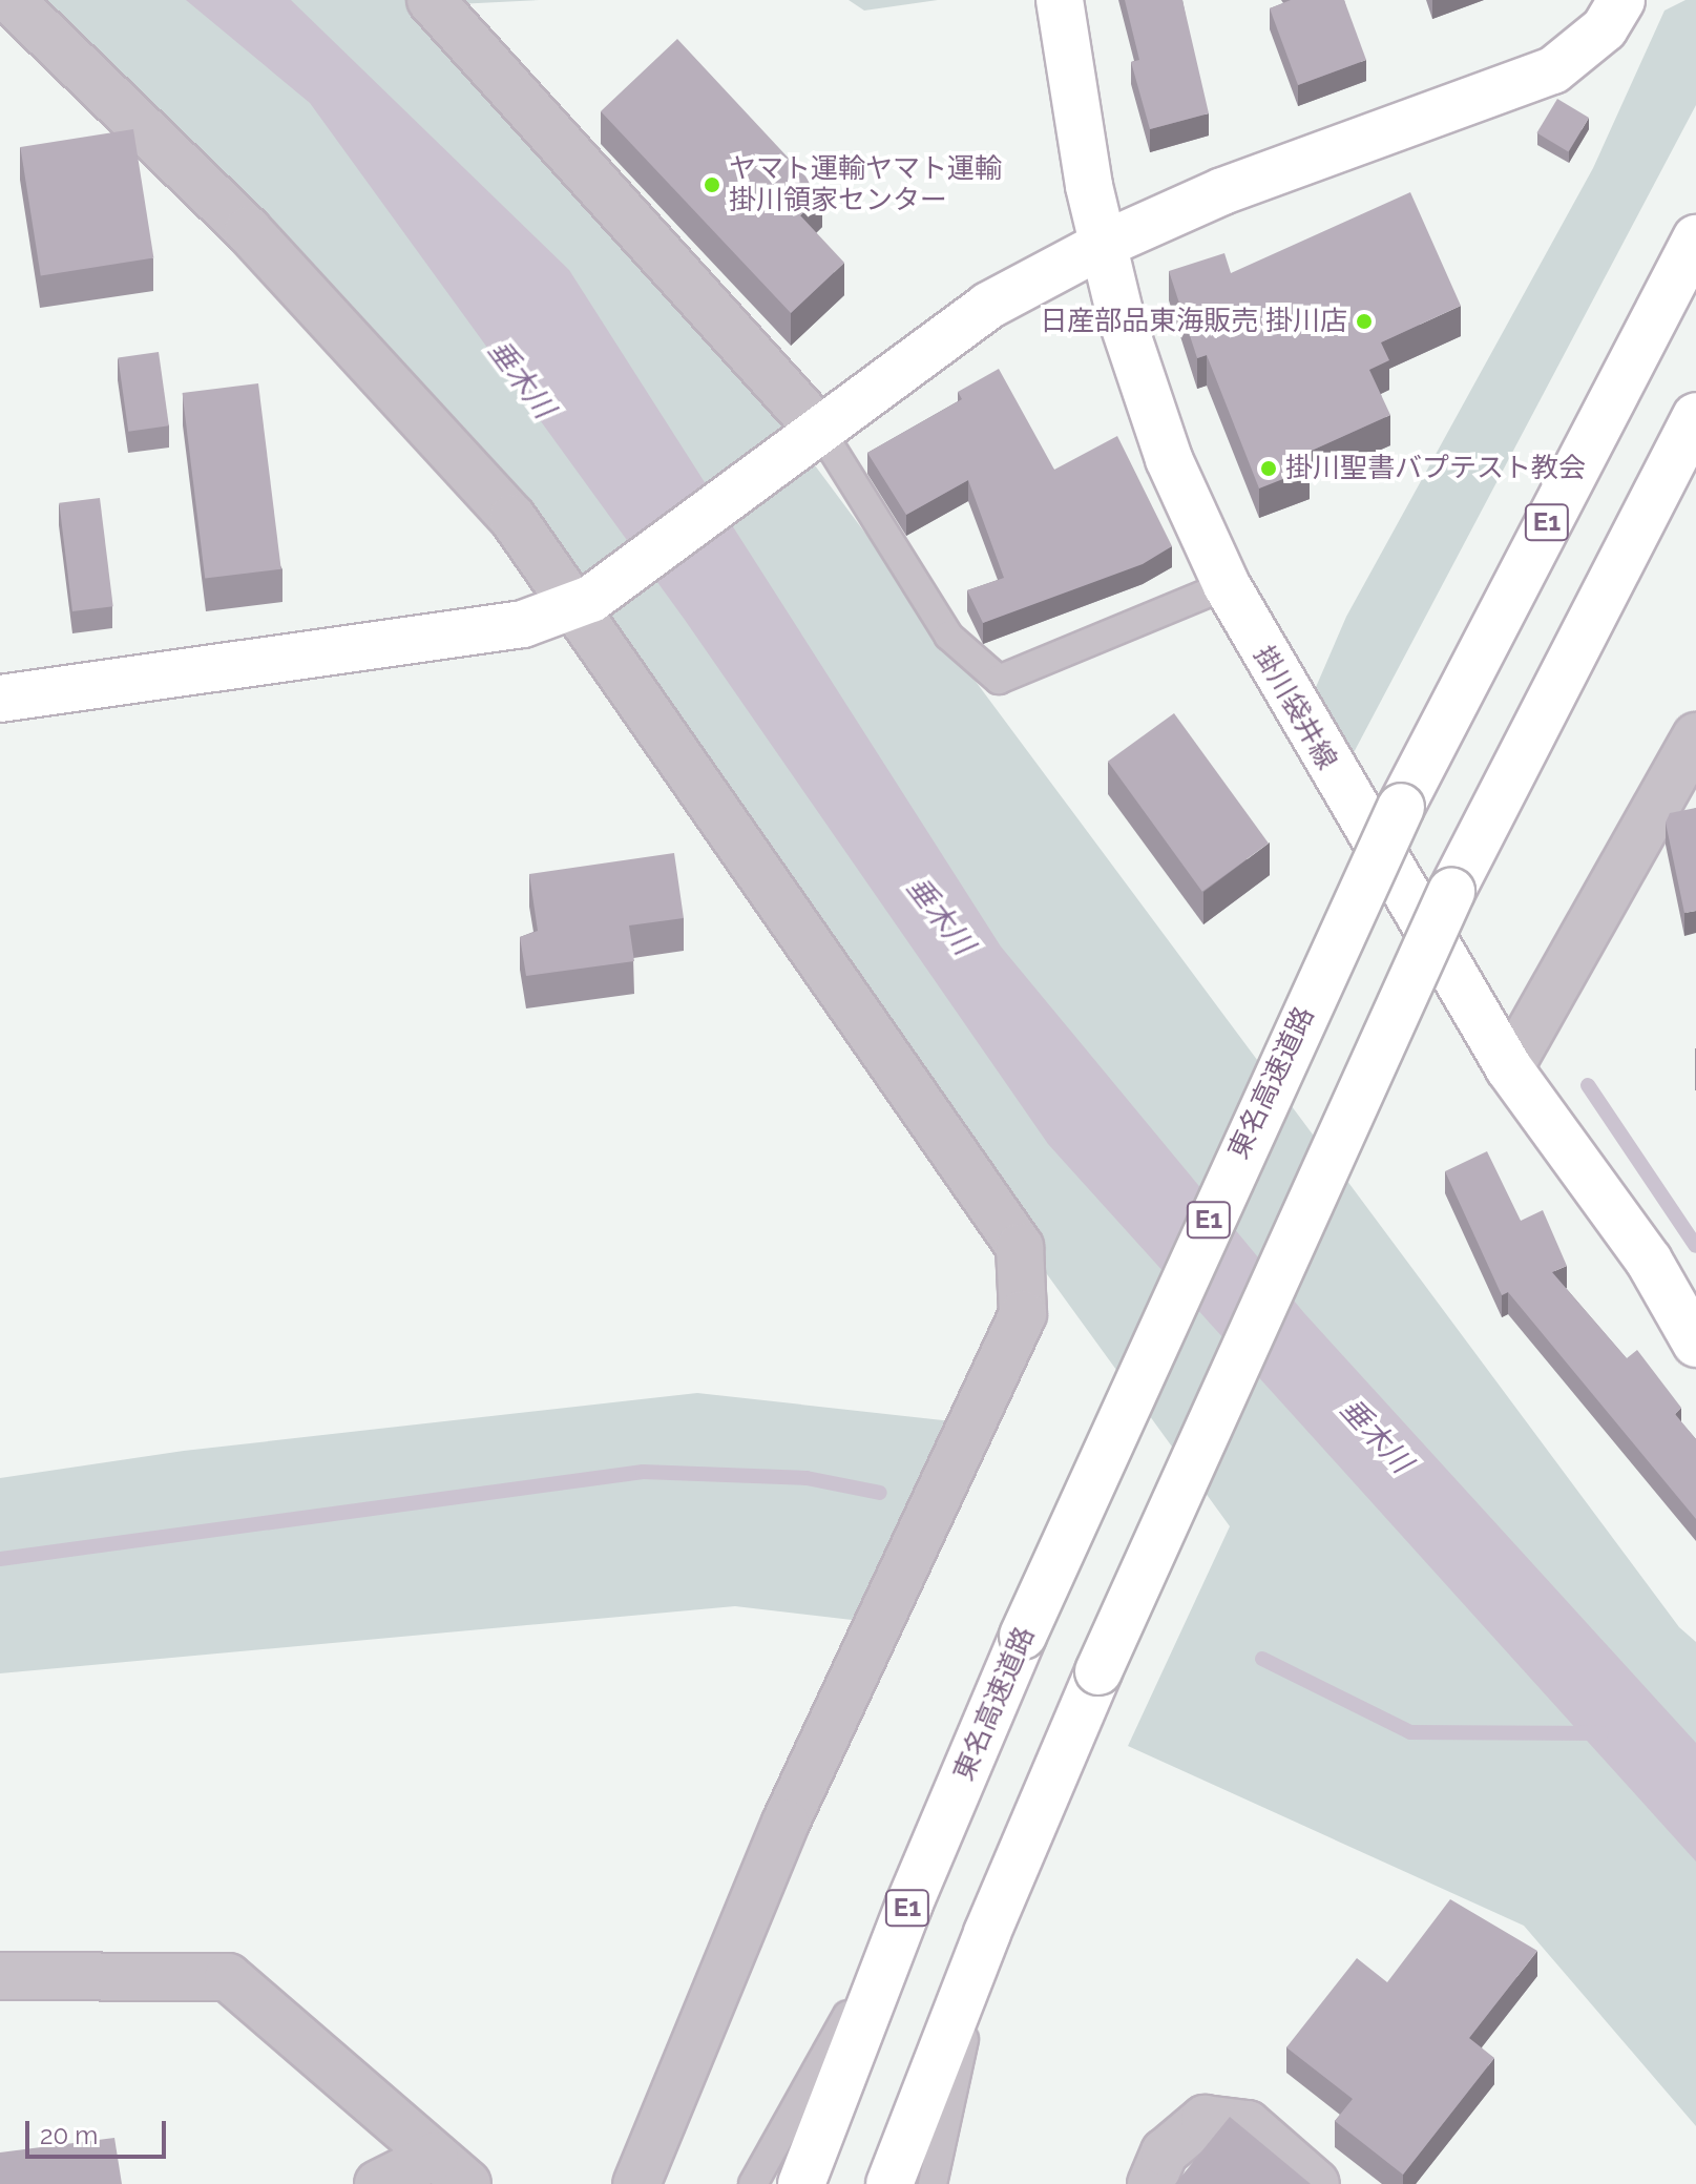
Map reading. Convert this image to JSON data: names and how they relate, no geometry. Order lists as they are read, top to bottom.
{
  "streets": {
    "main road": ["E1", "掛川袋井線", "東名高速道路"]
  },
  "water": ["垂木川"],
  "places": ["ヤマト運輸ヤマト運輸 掛川領家センター", "日産部品東海販売 掛川店", "掛川聖書バプテスト教会"],
  "scale_bar": "20 m"
}
